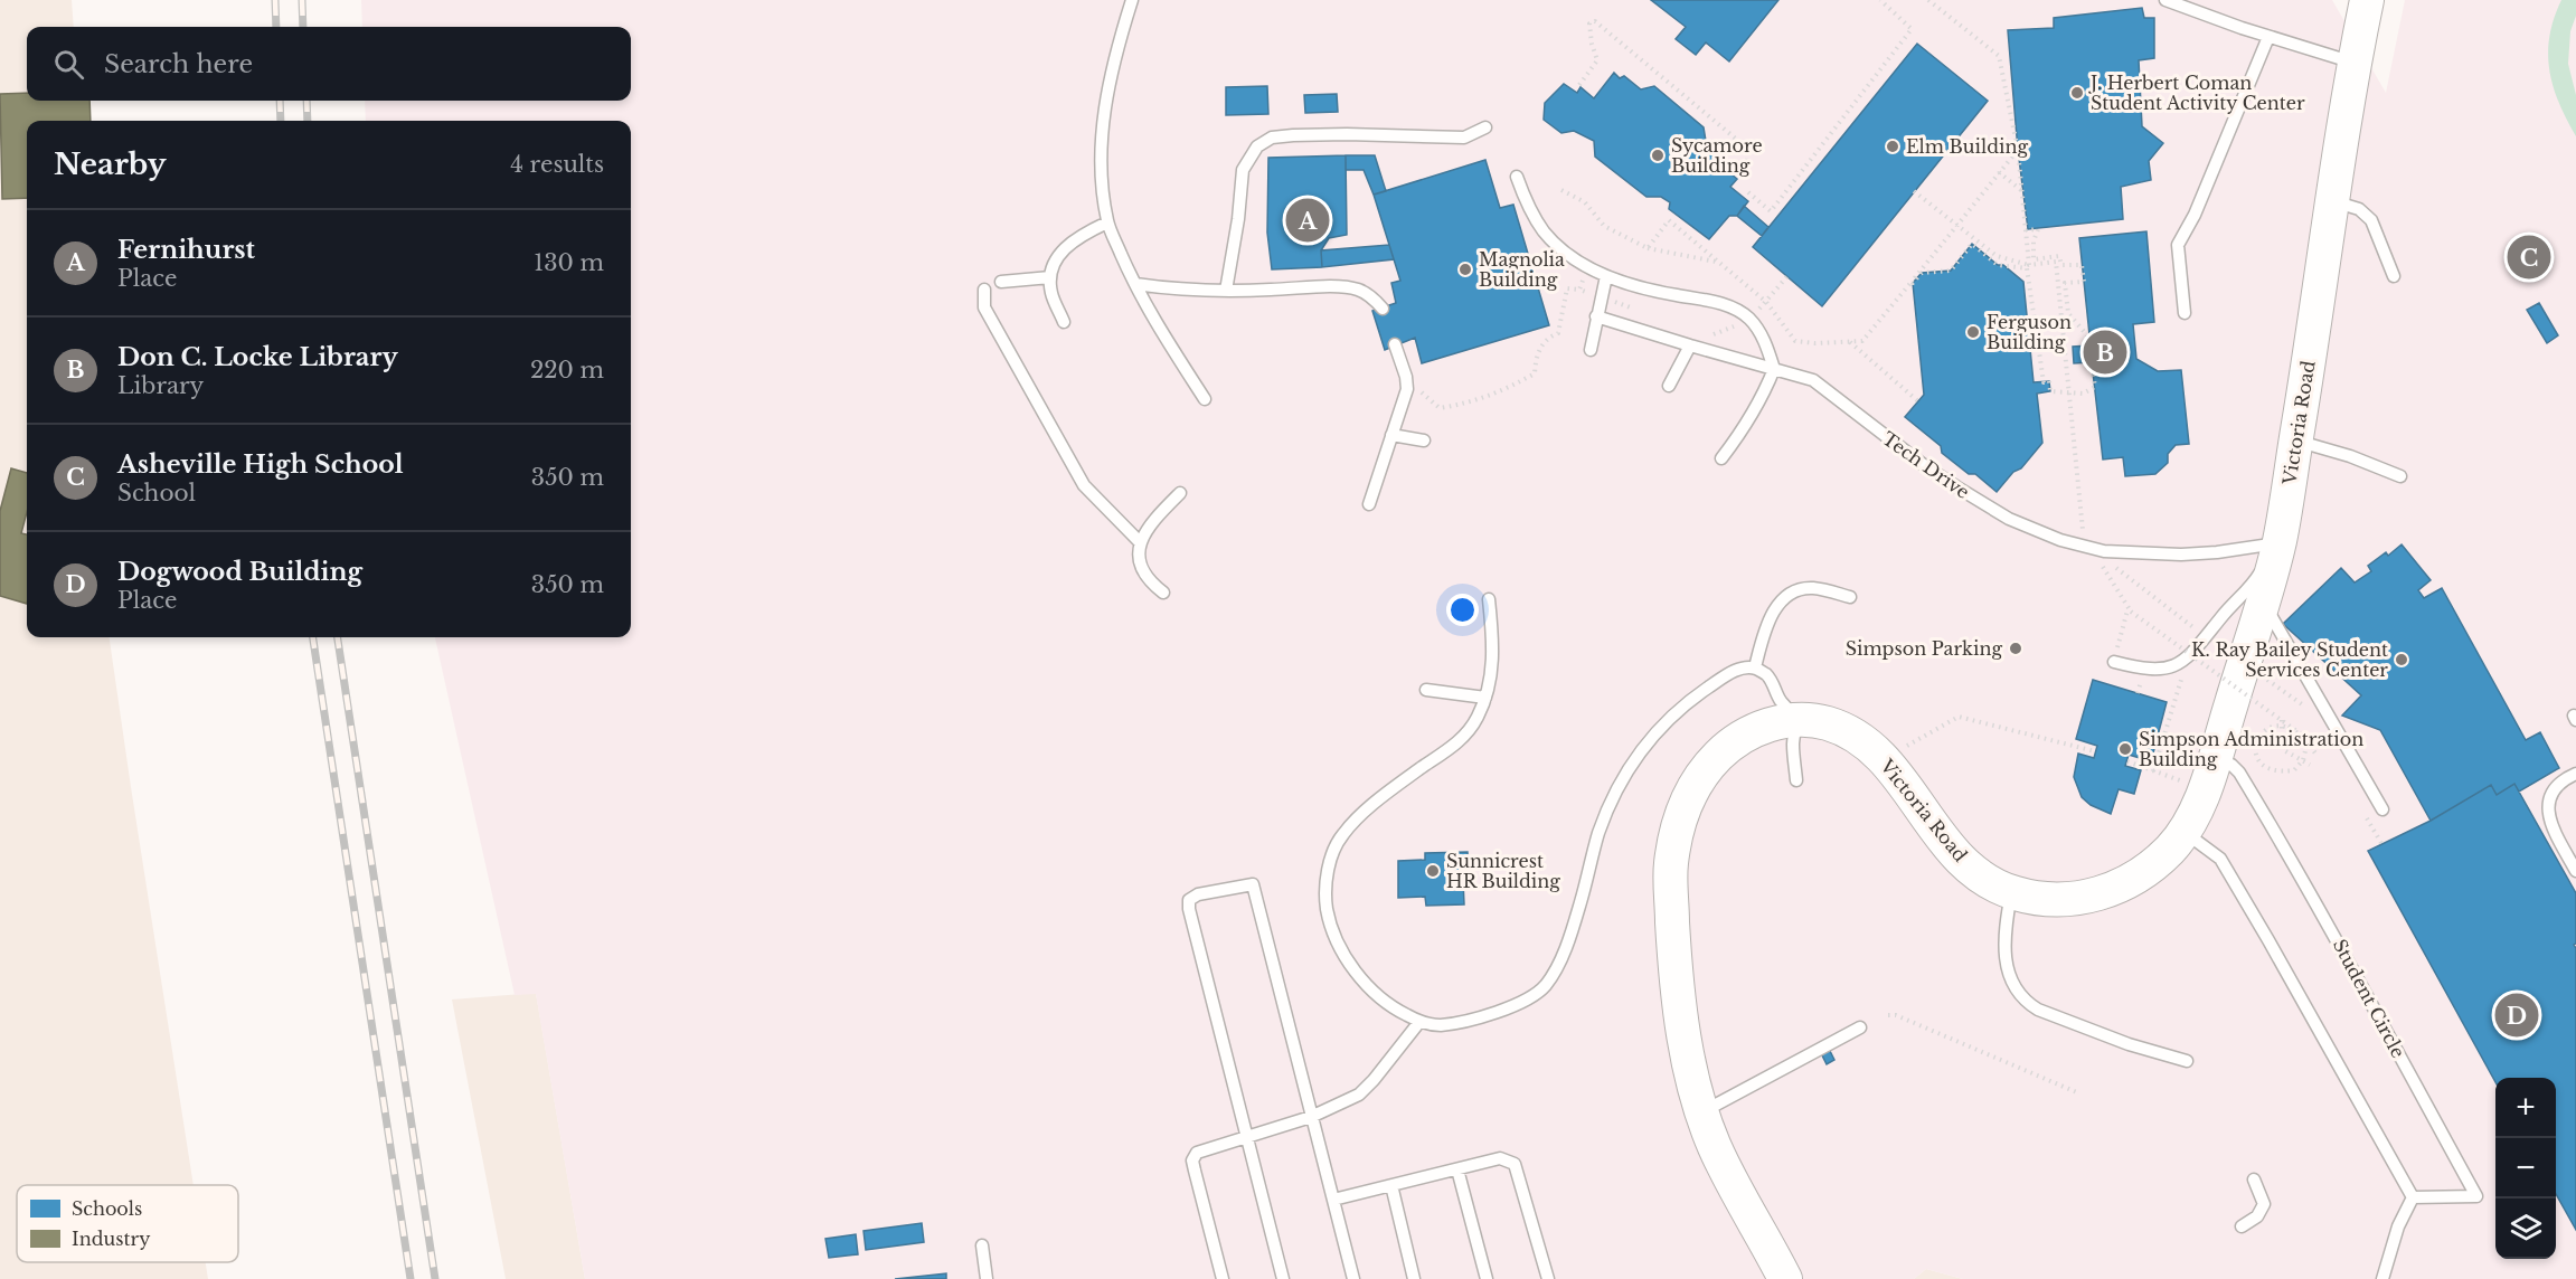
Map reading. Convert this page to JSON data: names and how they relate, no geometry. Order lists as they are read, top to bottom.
{
  "streets": {
    "street": ["Victoria Road"],
    "lane": ["Tech Drive", "Student Circle"]
  },
  "crossings": [
    ["Victoria Road", "Tech Drive"],
    ["Victoria Road", "Student Circle"]
  ],
  "places": [
    "J. Herbert Coman Student Activity Center",
    "Elm Building",
    "Sycamore Building",
    "Magnolia Building",
    "Ferguson Building",
    "Simpson Parking",
    "K. Ray Bailey Student Services Center",
    "Simpson Administration Building",
    "Sunnicrest HR Building"
  ],
  "legend": ["Schools", "Industry"],
  "page": {
    "search": "Search here",
    "heading": ["Nearby", "4 results"],
    "pins": [
      "A",
      "C",
      "B",
      "D"
    ],
    "list": [
      {
        "mark": "A",
        "name": "Fernihurst",
        "note": "Place",
        "value": "130 m"
      },
      {
        "mark": "B",
        "name": "Don C. Locke Library",
        "note": "Library",
        "value": "220 m"
      },
      {
        "mark": "C",
        "name": "Asheville High School",
        "note": "School",
        "value": "350 m"
      },
      {
        "mark": "D",
        "name": "Dogwood Building",
        "note": "Place",
        "value": "350 m"
      }
    ],
    "map_buttons": ["+", "−"]
  }
}
